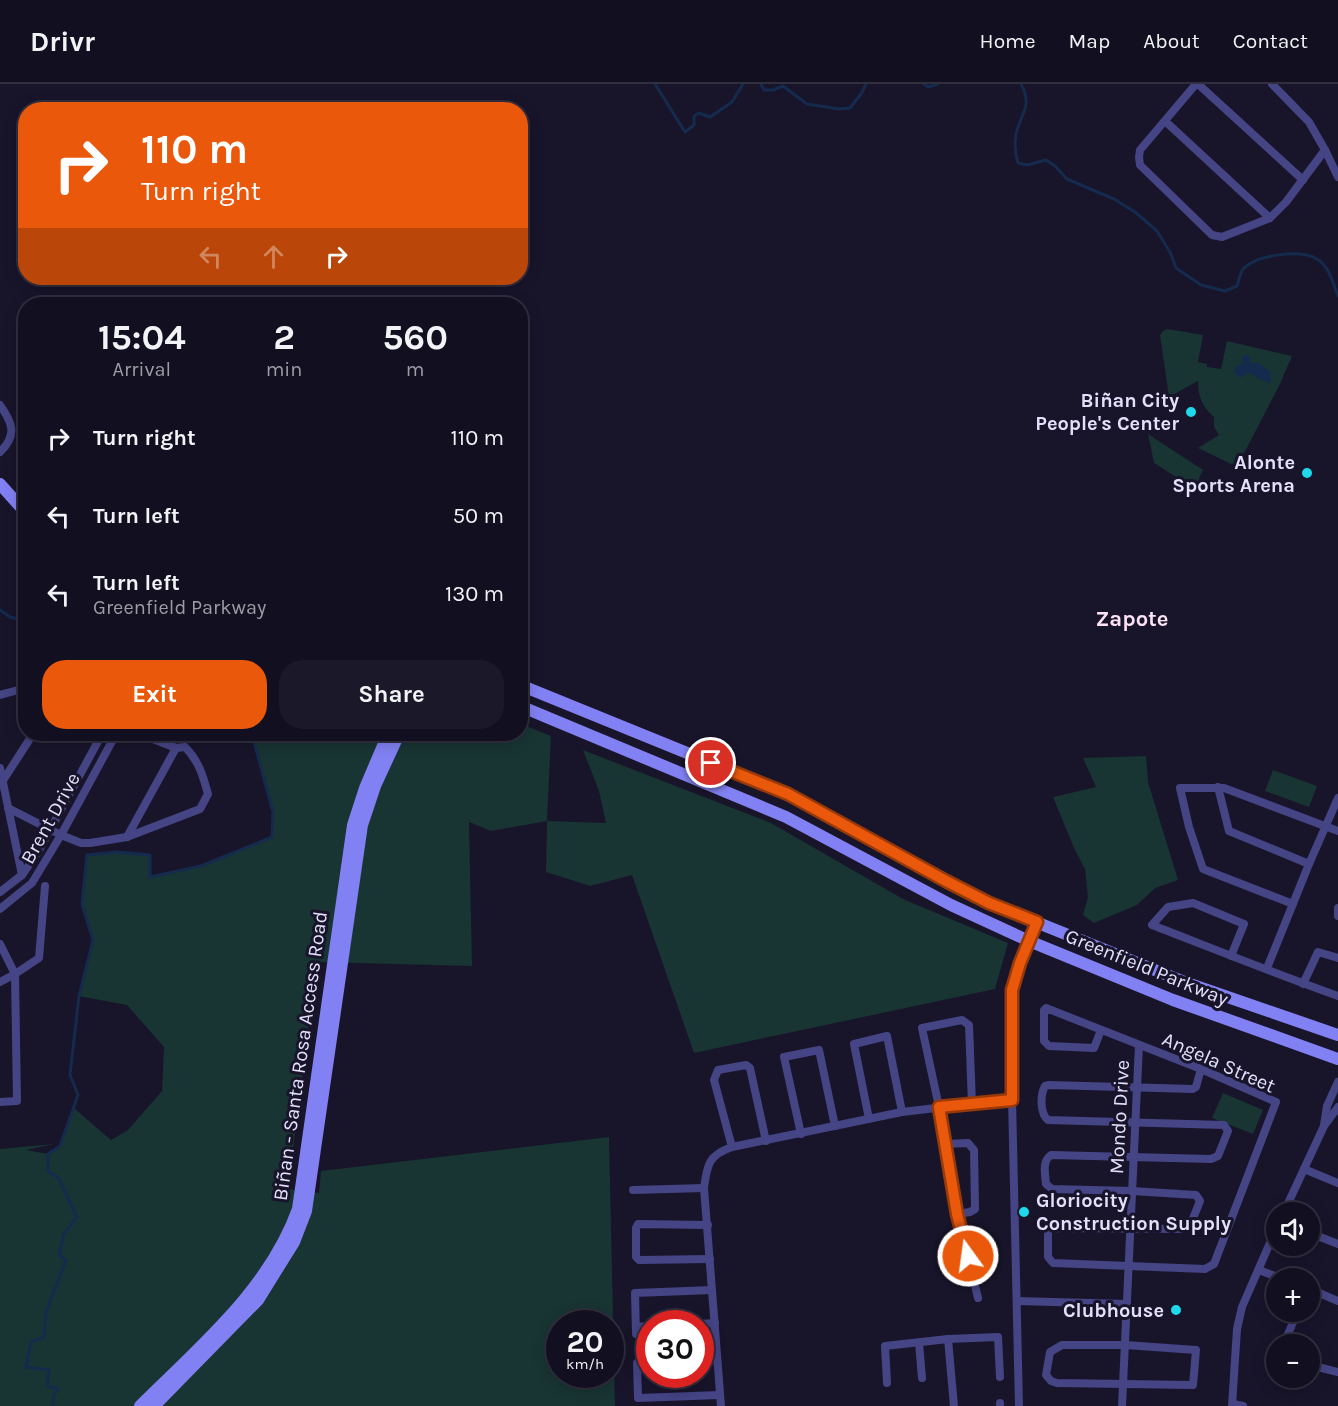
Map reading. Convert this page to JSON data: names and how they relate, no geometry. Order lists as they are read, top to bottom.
{
  "streets": {
    "main road": ["Greenfield Parkway", "Biñan - Santa Rosa Access Road"],
    "street": ["Brent Drive", "Angela Street", "Mondo Drive"]
  },
  "crossings": [
    ["Angela Street", "Mondo Drive"]
  ],
  "districts": ["Zapote"],
  "places": [
    "Biñan City People's Center",
    "Alonte Sports Arena",
    "Gloriocity Construction Supply",
    "Clubhouse"
  ],
  "page": {
    "header": "Drivr",
    "nav": [
      "Home",
      "Map",
      "About",
      "Contact"
    ],
    "turn": ["110 m", "Turn right"],
    "eta": [
      "15:04",
      "Arrival",
      "2",
      "min",
      "560",
      "m"
    ],
    "list": [
      {
        "name": "Turn right",
        "value": "110 m"
      },
      {
        "name": "Turn left",
        "value": "50 m"
      },
      {
        "name": "Turn left",
        "note": "Greenfield Parkway",
        "value": "130 m"
      }
    ],
    "buttons": ["Exit", "Share"],
    "map_buttons": ["+", "−"],
    "speed": "20 km/h",
    "limit": "30"
  }
}
